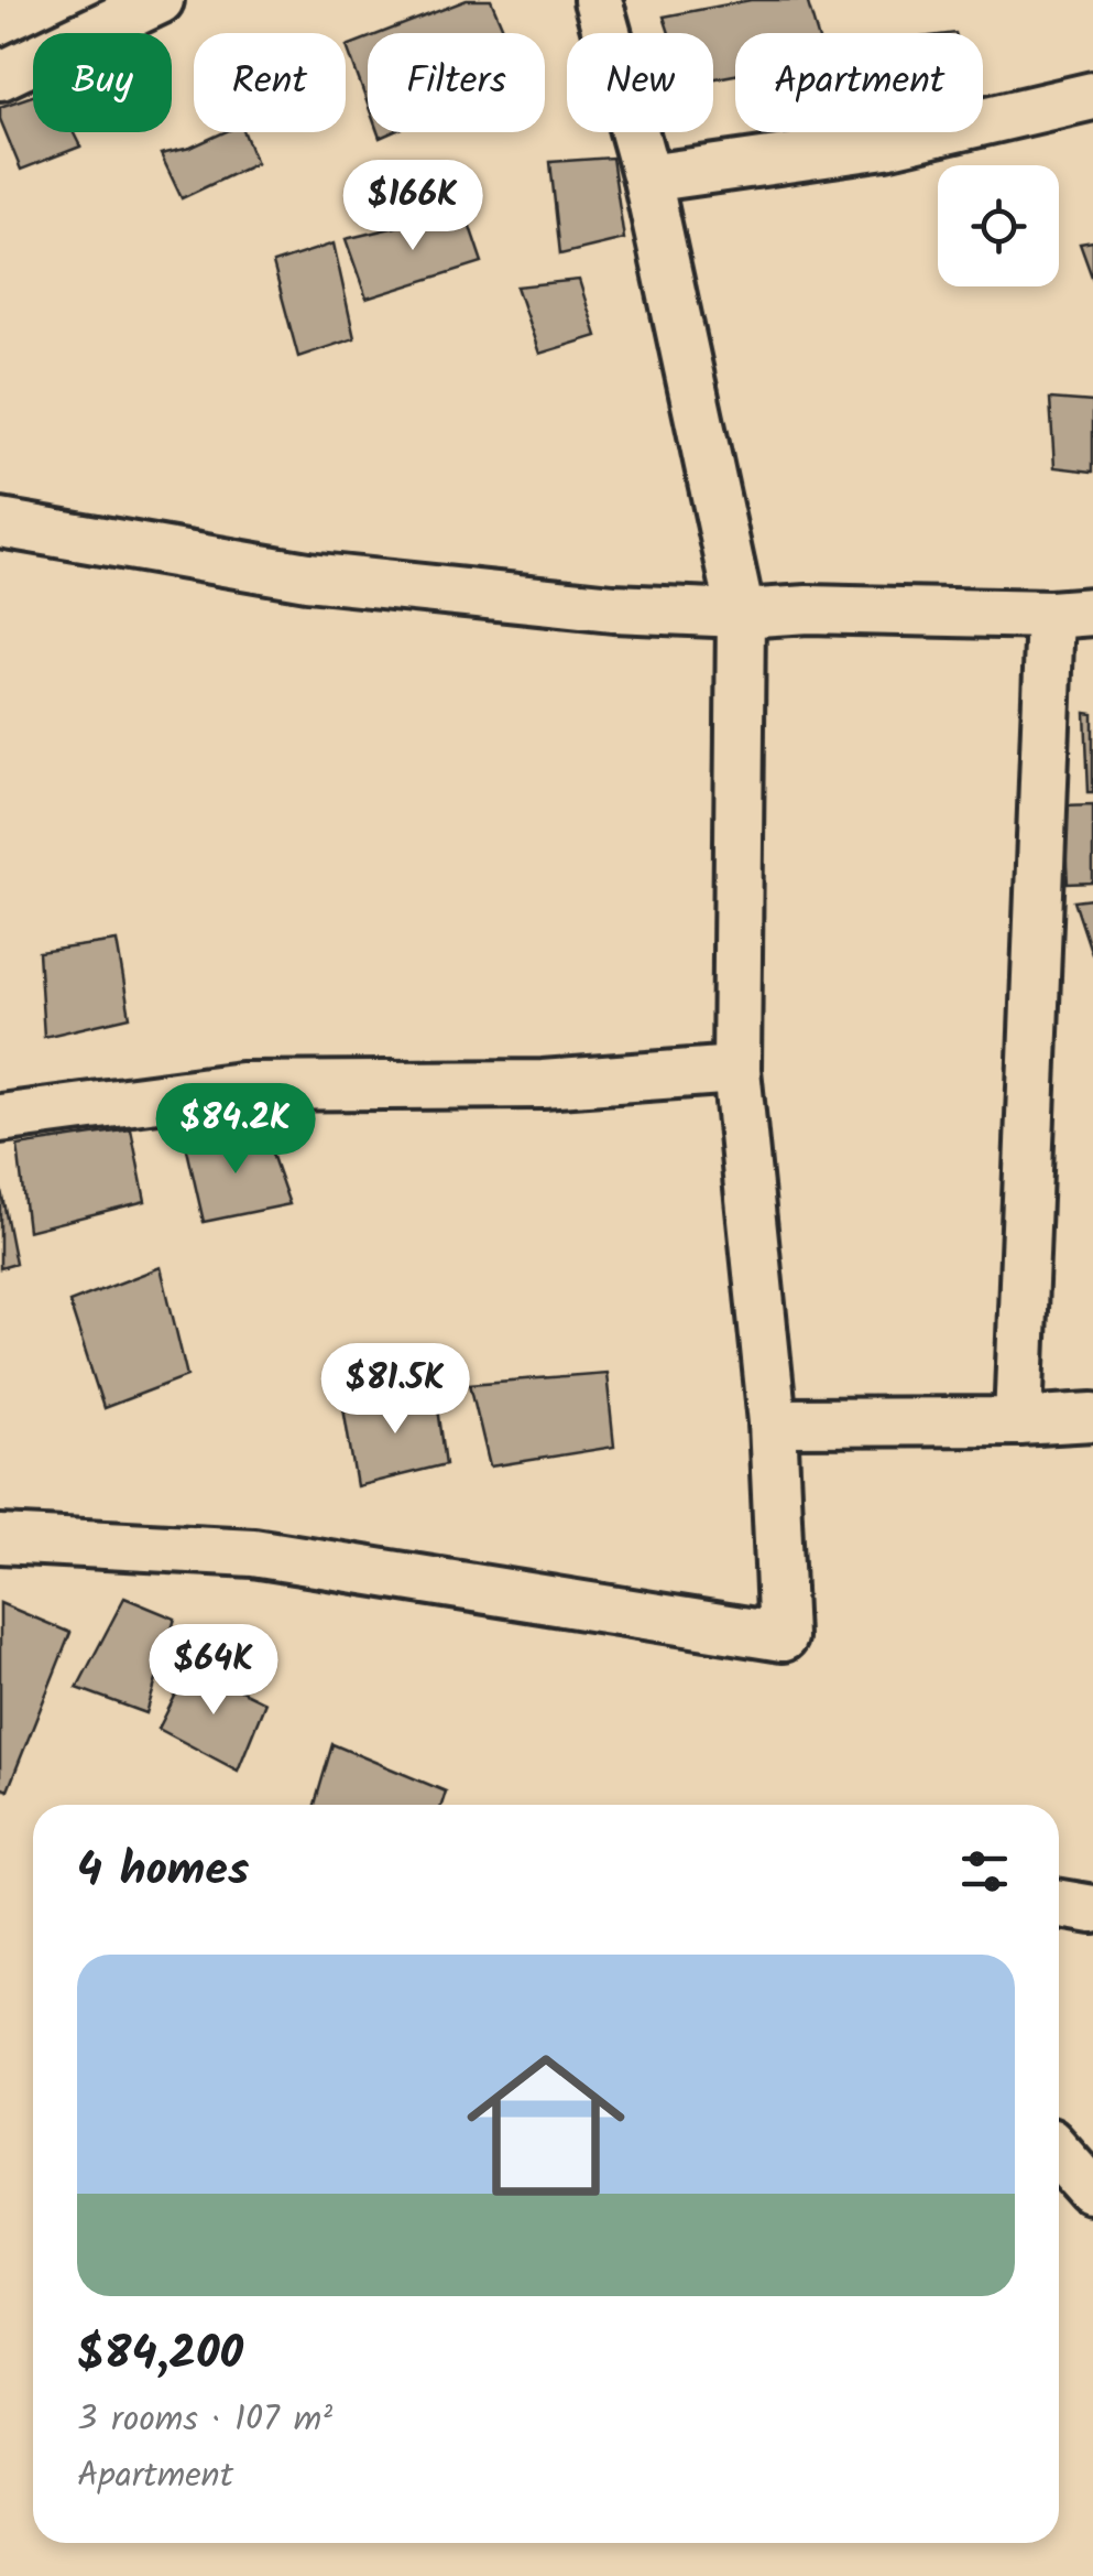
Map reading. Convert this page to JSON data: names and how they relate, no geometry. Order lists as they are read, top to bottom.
{
  "page": {
    "chip": [
      "Buy",
      "Rent",
      "Filters",
      "New",
      "Apartment"
    ],
    "price": [
      "$166K",
      "$84.2K",
      "$81.5K",
      "$64K"
    ],
    "heading": "4 homes",
    "list": [
      {
        "name": "$84,200",
        "note": "3 rooms · 107 m² · Apartment"
      }
    ]
  }
}
